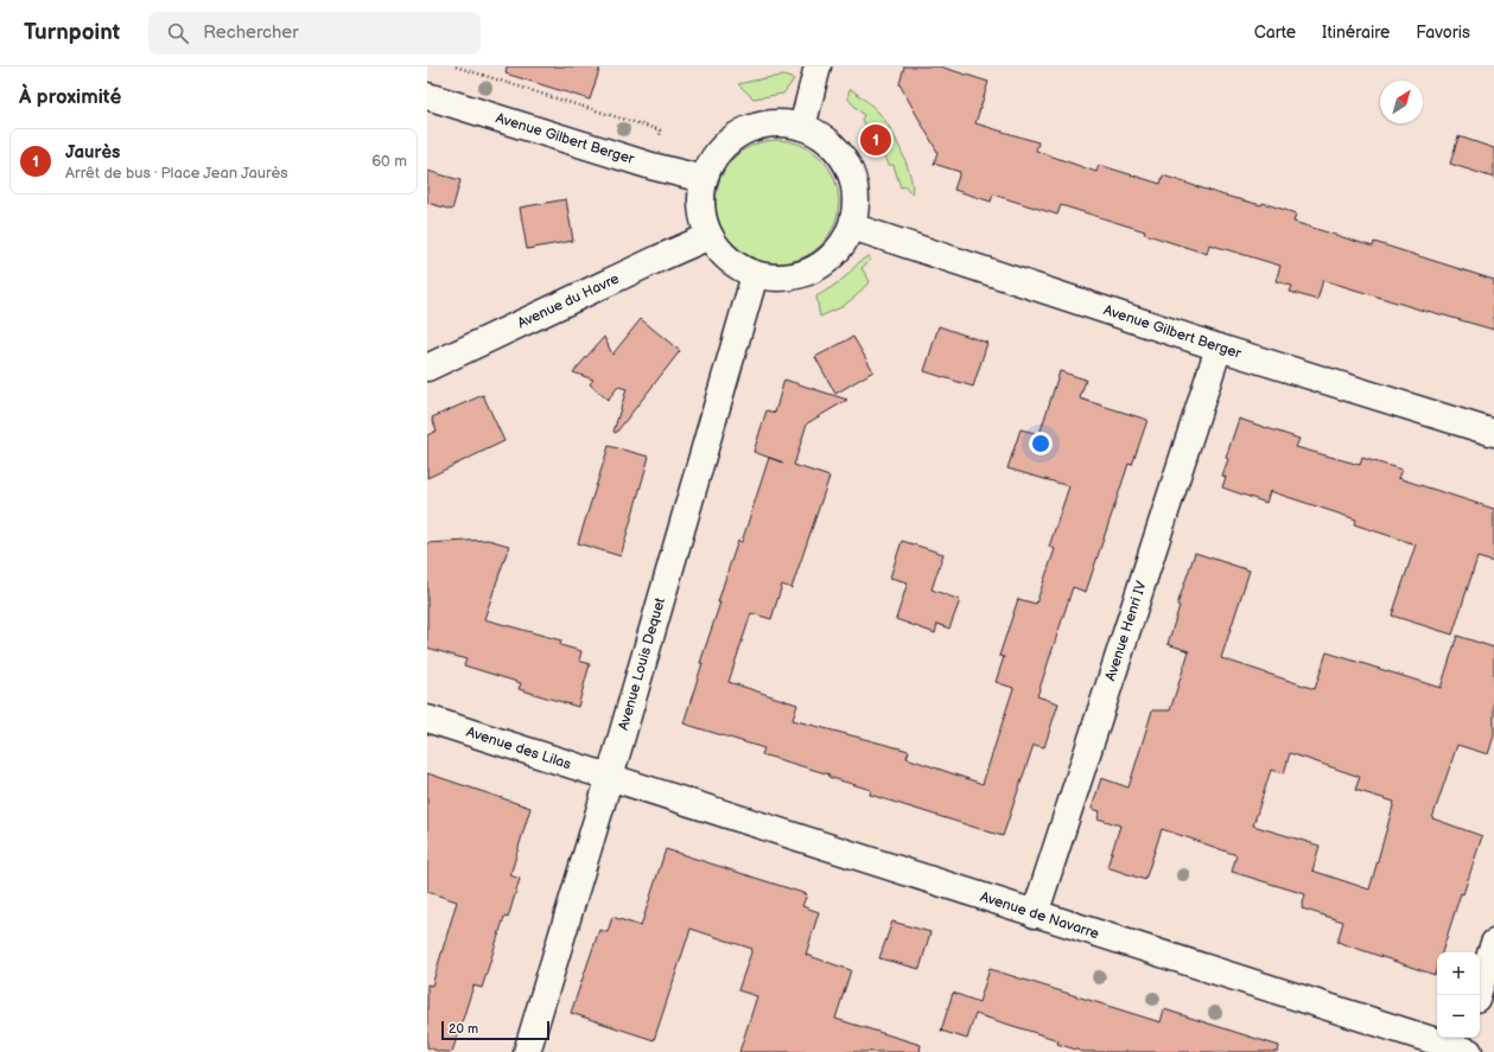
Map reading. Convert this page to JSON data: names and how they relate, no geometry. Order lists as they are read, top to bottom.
{
  "streets": {
    "street": [
      "Avenue Gilbert Berger",
      "Avenue du Havre",
      "Avenue Henri IV",
      "Avenue Louis Dequet",
      "Avenue des Lilas",
      "Avenue de Navarre"
    ]
  },
  "crossings": [
    ["Avenue Gilbert Berger", "Avenue du Havre"],
    ["Avenue Gilbert Berger", "Avenue Henri IV"],
    ["Avenue Gilbert Berger", "Avenue Louis Dequet"],
    ["Avenue du Havre", "Avenue Louis Dequet"],
    ["Avenue Henri IV", "Avenue de Navarre"],
    ["Avenue Louis Dequet", "Avenue des Lilas"],
    ["Avenue Louis Dequet", "Avenue de Navarre"],
    ["Avenue des Lilas", "Avenue de Navarre"]
  ],
  "scale_bar": "20 m",
  "north": "top right",
  "page": {
    "header": "Turnpoint",
    "search": "Rechercher",
    "nav": ["Carte", "Itinéraire", "Favoris"],
    "heading": "À proximité",
    "pins": "1",
    "list": [
      {
        "mark": "1",
        "name": "Jaurès",
        "note": "Arrêt de bus · Place Jean Jaurès",
        "value": "60 m"
      }
    ],
    "map_buttons": ["+", "−"],
    "scale": "20 m"
  }
}
